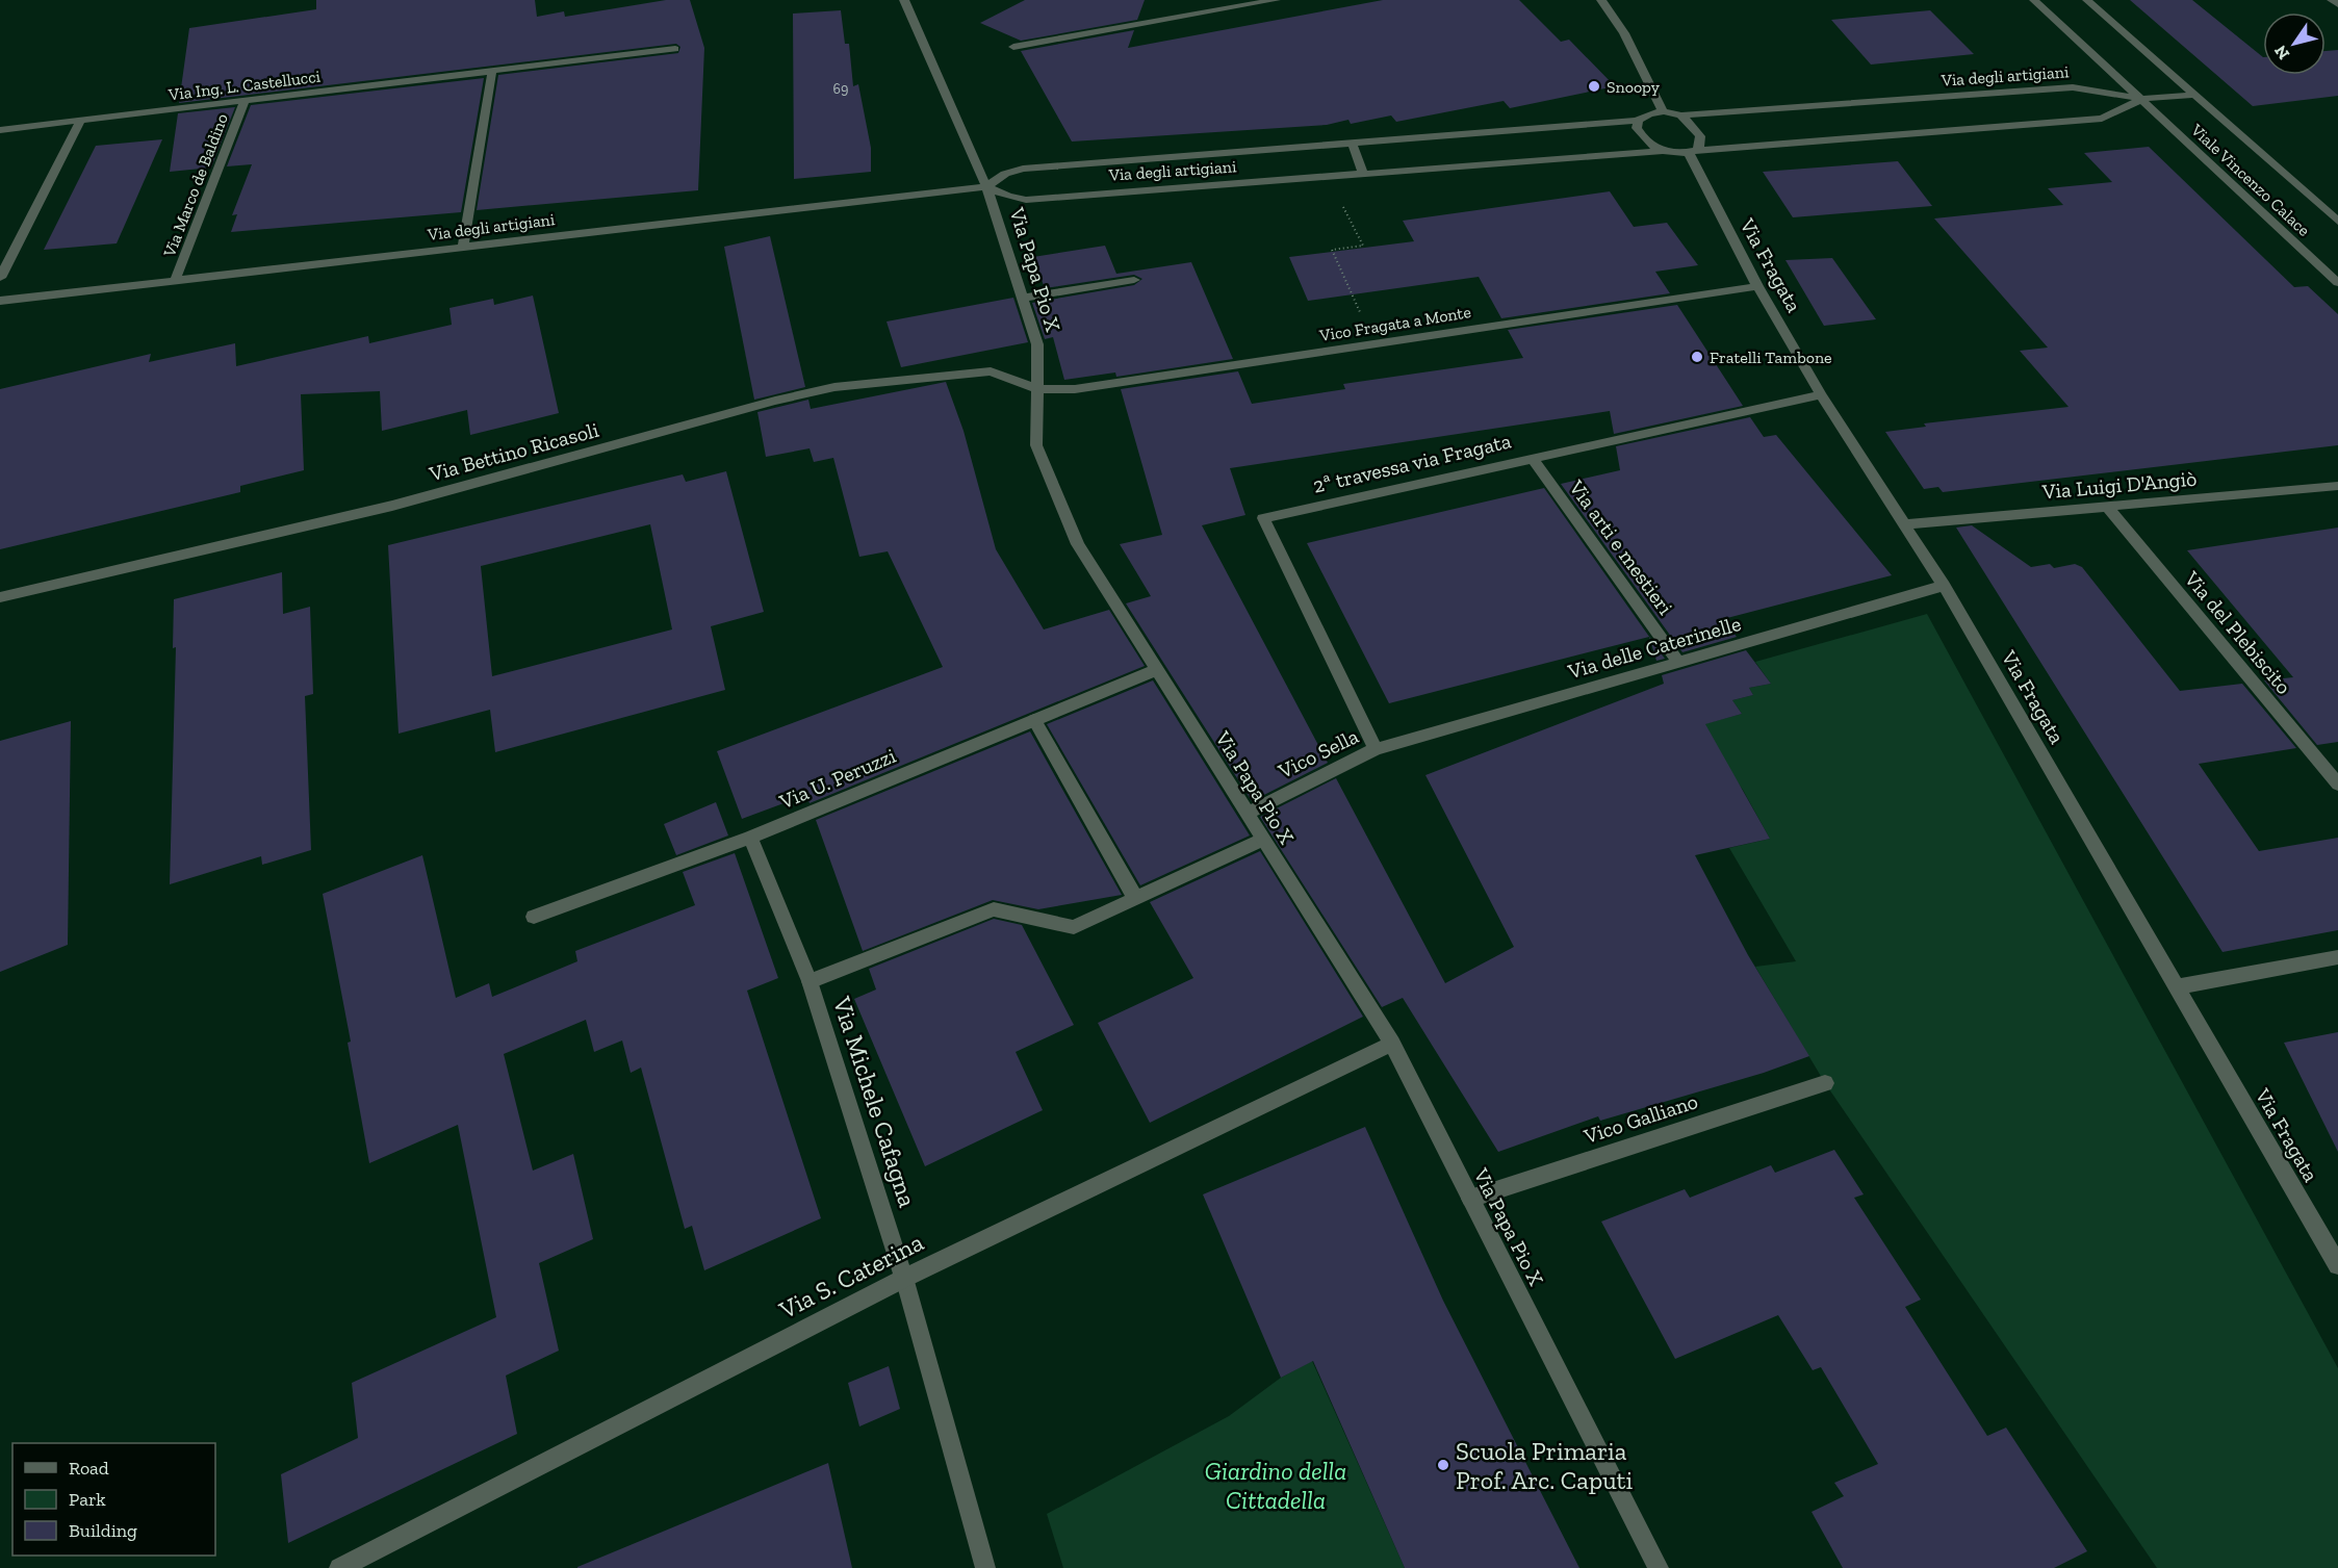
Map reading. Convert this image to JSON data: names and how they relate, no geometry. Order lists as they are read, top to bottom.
{
  "streets": {
    "street": [
      "Via degli artigiani",
      "Via Ing. L. Castellucci",
      "Viale Vincenzo Calace",
      "Via Marco de Baldino",
      "Via Fragata",
      "Via Papa Pio X",
      "Vico Fragata a Monte",
      "Via Bettino Ricasoli",
      "2ª travessa via Fragata",
      "Via Luigi D'Angiò",
      "Via arti e mestieri",
      "Via del Plebiscito",
      "Via delle Caterinelle",
      "Vico Sella",
      "Via U. Peruzzi",
      "Via Michele Cafagna",
      "Vico Galliano",
      "Via S. Caterina"
    ]
  },
  "crossings": [
    ["Via degli artigiani", "Viale Vincenzo Calace"],
    ["Via degli artigiani", "Via Marco de Baldino"],
    ["Via degli artigiani", "Via Fragata"],
    ["Via degli artigiani", "Via Papa Pio X"],
    ["Via Ing. L. Castellucci", "Via Marco de Baldino"],
    ["Via Fragata", "Vico Fragata a Monte"],
    ["Via Fragata", "2ª travessa via Fragata"],
    ["Via Fragata", "Via Luigi D'Angiò"],
    ["Via Fragata", "Via delle Caterinelle"],
    ["Via Papa Pio X", "Vico Fragata a Monte"],
    ["Via Papa Pio X", "Via Bettino Ricasoli"],
    ["Via Papa Pio X", "Vico Sella"],
    ["Via Papa Pio X", "Via U. Peruzzi"],
    ["Via Papa Pio X", "Vico Galliano"],
    ["Via Papa Pio X", "Via S. Caterina"],
    ["Vico Fragata a Monte", "Via Bettino Ricasoli"],
    ["2ª travessa via Fragata", "Via arti e mestieri"],
    ["2ª travessa via Fragata", "Via delle Caterinelle"],
    ["2ª travessa via Fragata", "Vico Sella"],
    ["Via Luigi D'Angiò", "Via del Plebiscito"],
    ["Via arti e mestieri", "Via delle Caterinelle"],
    ["Via delle Caterinelle", "Vico Sella"],
    ["Via U. Peruzzi", "Via Michele Cafagna"],
    ["Via Michele Cafagna", "Via S. Caterina"]
  ],
  "parks": ["Giardino della Cittadella"],
  "places": ["Snoopy", "Fratelli Tambone", "Scuola Primaria Prof. Arc. Caputi"],
  "house_numbers": ["69"],
  "legend": ["Road", "Park", "Building"],
  "north": "bottom left"
}
